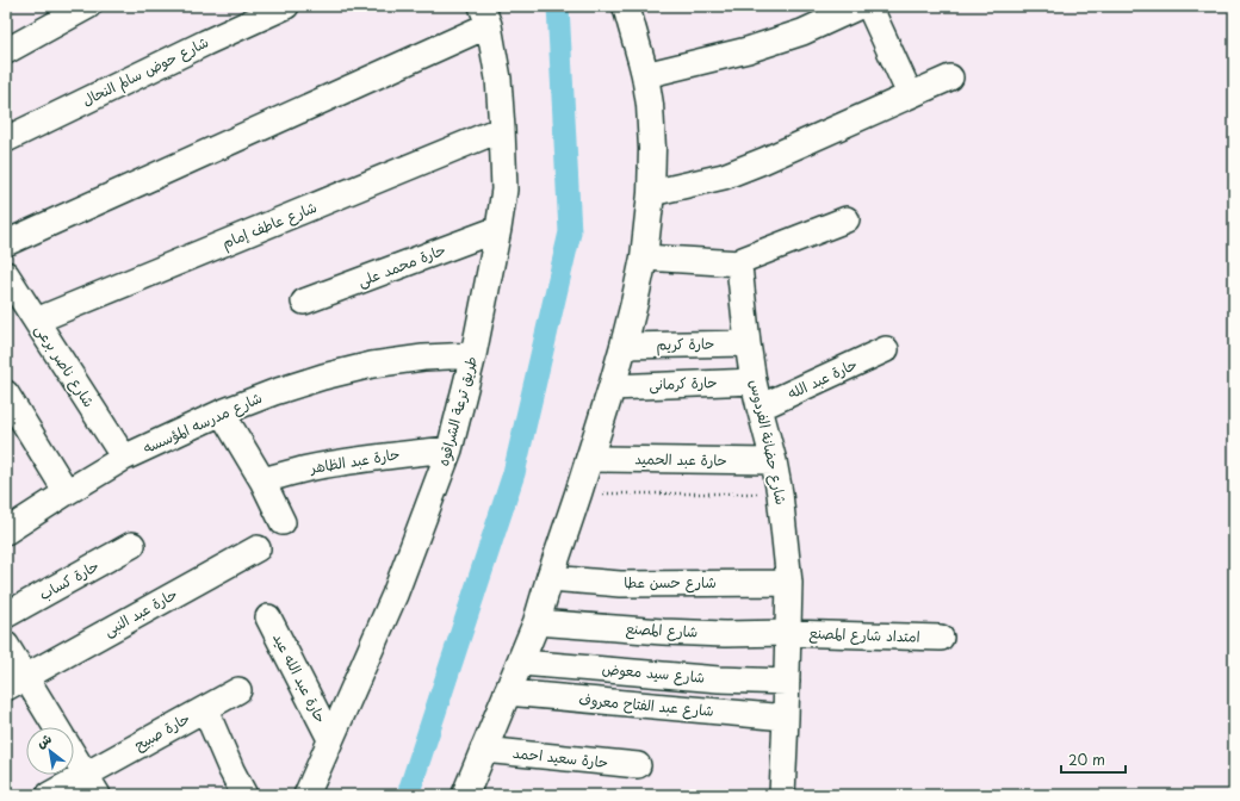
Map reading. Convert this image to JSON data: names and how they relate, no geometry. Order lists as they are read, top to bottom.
{
  "streets": {
    "street": [
      "شارع حوض سالم النحال",
      "شارع عاطف إمام",
      "حارة محمد على",
      "حارة كريم",
      "شارع ناصر برعى",
      "حارة عبد الله",
      "حارة كرمانى",
      "طريق ترعة الشراقوه",
      "شارع مدرسه المؤسسه",
      "شارع حضانة الفردوس",
      "حارة عبد الحميد",
      "حارة عبد الظاهر",
      "حارة كساب",
      "شارع حسن عطا",
      "حارة عبد النبى",
      "شارع المصنع",
      "امتداد شارع المصنع",
      "شارع سيد معوض",
      "حارة عبد الله عيد",
      "شارع عبد الفتاح معروف",
      "حارة صبيح",
      "حارة سعيد احمد"
    ]
  },
  "crossings": [
    ["شارع عاطف إمام", "شارع ناصر برعى"],
    ["شارع عاطف إمام", "طريق ترعة الشراقوه"],
    ["حارة محمد على", "طريق ترعة الشراقوه"],
    ["حارة كريم", "شارع حضانة الفردوس"],
    ["شارع ناصر برعى", "شارع مدرسه المؤسسه"],
    ["حارة عبد الله", "شارع حضانة الفردوس"],
    ["حارة كرمانى", "شارع حضانة الفردوس"],
    ["طريق ترعة الشراقوه", "شارع مدرسه المؤسسه"],
    ["طريق ترعة الشراقوه", "حارة عبد الظاهر"],
    ["طريق ترعة الشراقوه", "حارة عبد الله عيد"],
    ["شارع حضانة الفردوس", "حارة عبد الحميد"],
    ["شارع حضانة الفردوس", "شارع حسن عطا"],
    ["شارع حضانة الفردوس", "شارع المصنع"],
    ["شارع حضانة الفردوس", "امتداد شارع المصنع"],
    ["شارع حضانة الفردوس", "شارع سيد معوض"],
    ["شارع حضانة الفردوس", "شارع عبد الفتاح معروف"],
    ["شارع المصنع", "امتداد شارع المصنع"]
  ],
  "scale_bar": "20 m",
  "north": "top left"
}
